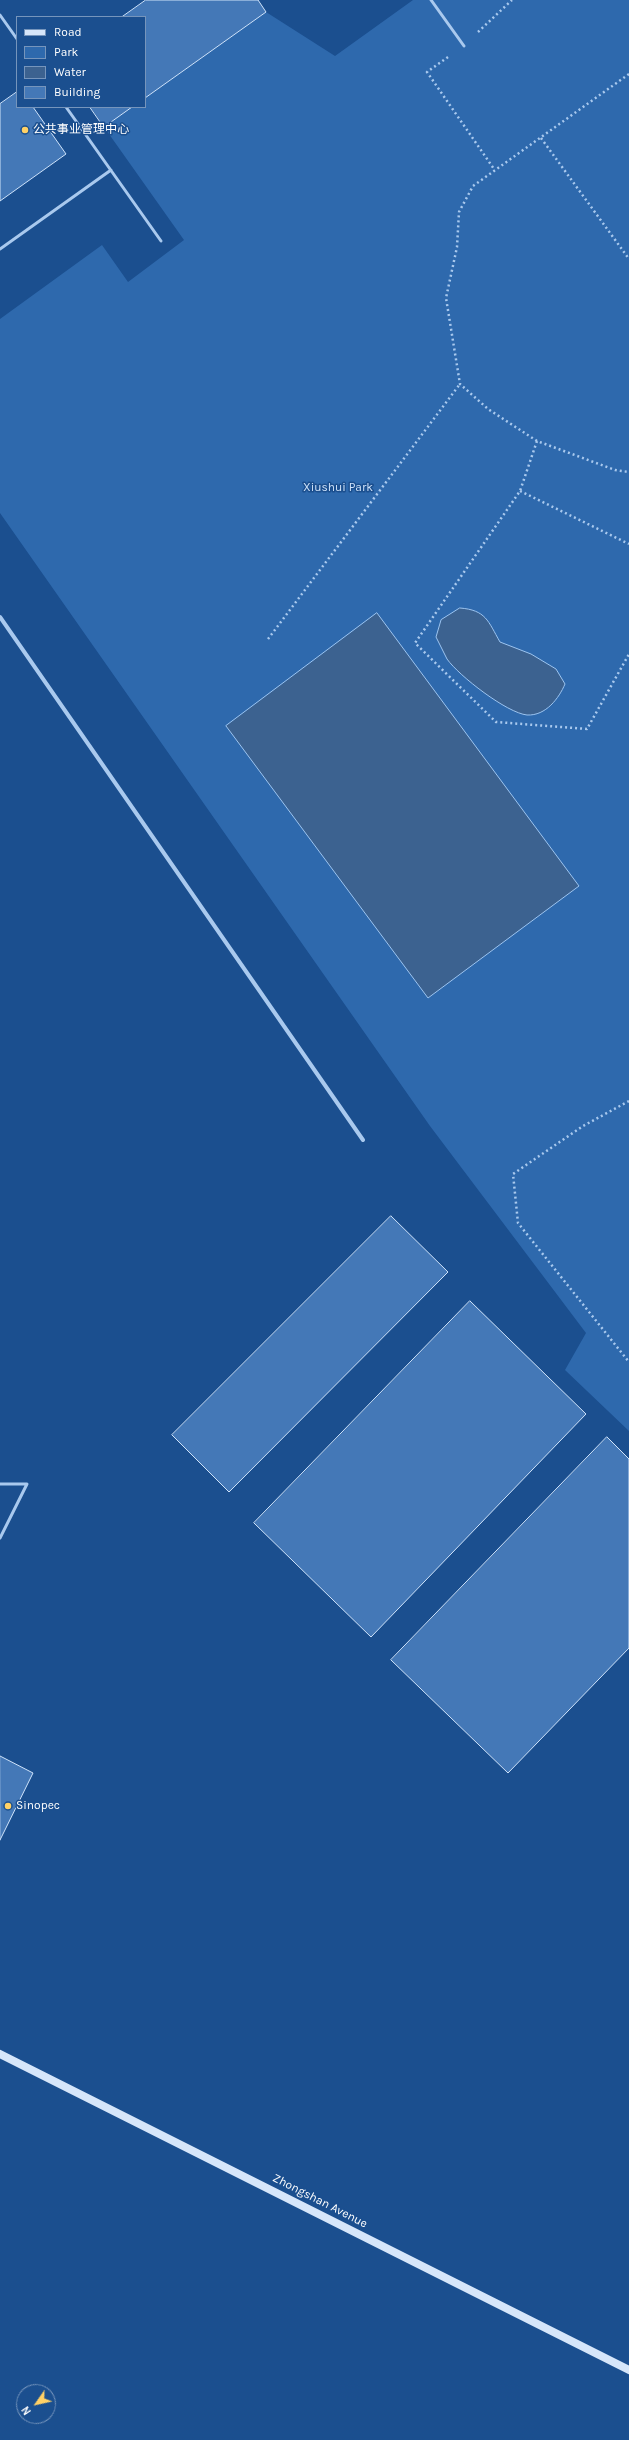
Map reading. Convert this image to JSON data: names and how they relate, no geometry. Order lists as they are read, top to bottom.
{
  "streets": {
    "main road": ["Zhongshan Avenue"]
  },
  "parks": ["Xiushui Park"],
  "places": ["公共事业管理中心", "Sinopec"],
  "legend": [
    "Road",
    "Park",
    "Water",
    "Building"
  ],
  "north": "bottom left"
}
